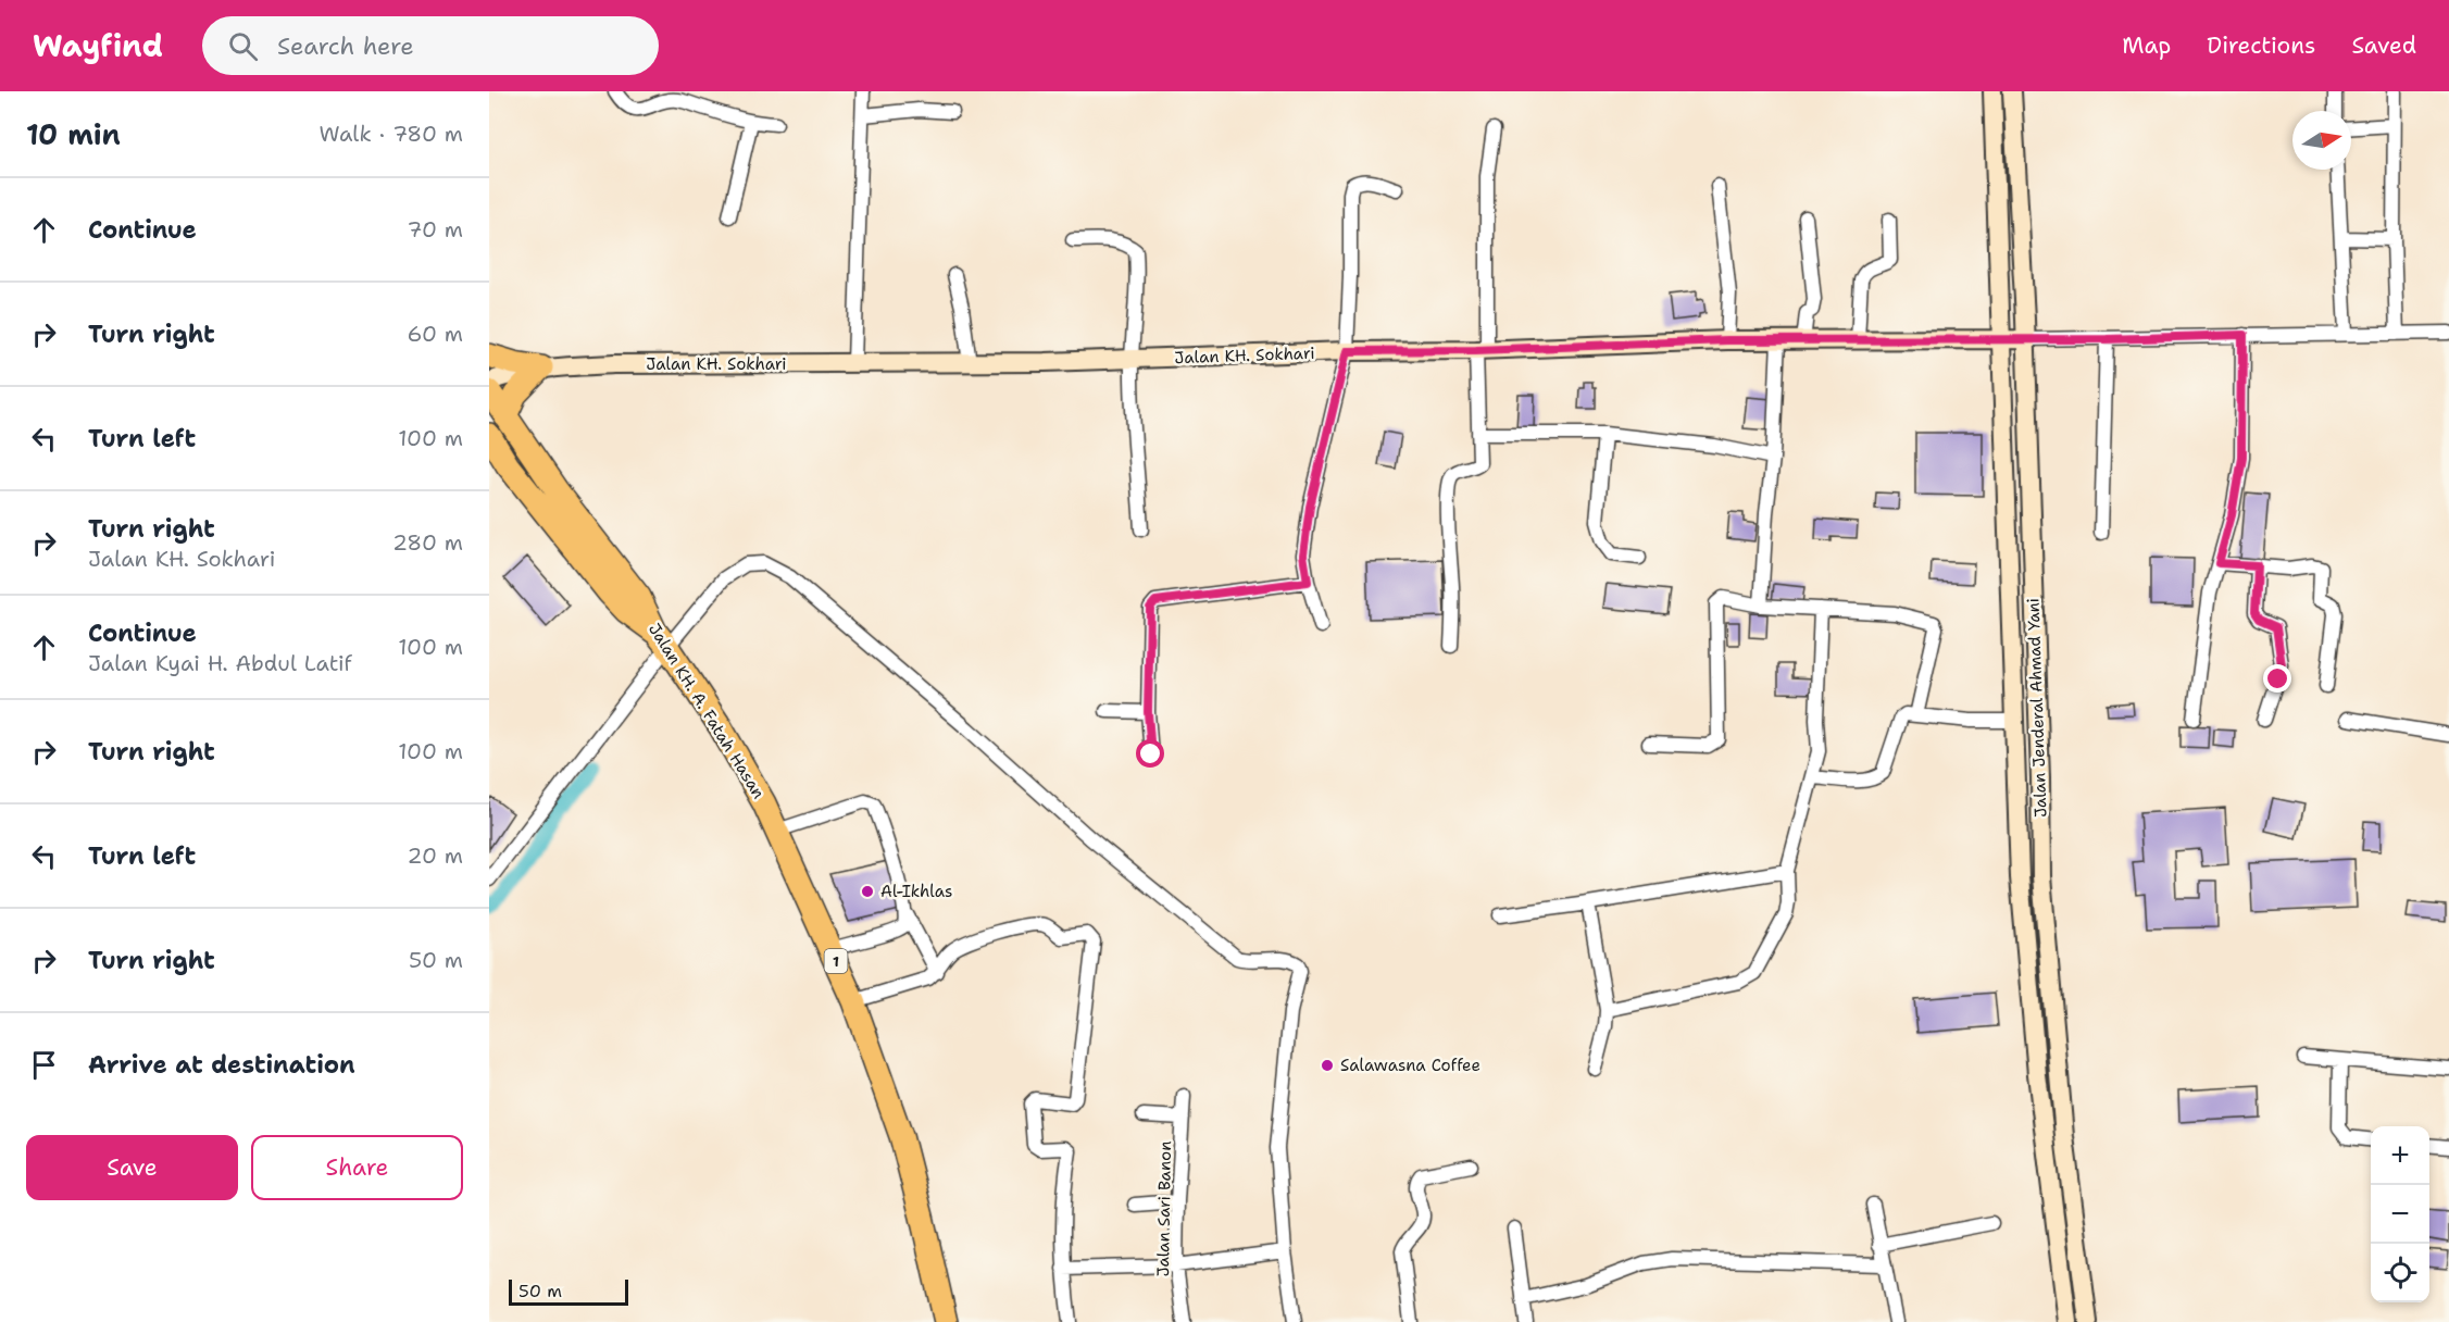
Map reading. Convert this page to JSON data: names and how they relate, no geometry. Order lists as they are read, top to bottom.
{
  "streets": {
    "highway": ["Jalan KH. A. Fatah Hasan", "1"],
    "main road": ["Jalan KH. Sokhari", "Jalan Jenderal Ahmad Yani"],
    "street": ["Jalan Sari Banon"]
  },
  "crossings": [
    ["Jalan KH. Sokhari", "Jalan Jenderal Ahmad Yani"],
    ["Jalan KH. A. Fatah Hasan", "1"]
  ],
  "places": ["Al-Ikhlas", "Salawasna Coffee"],
  "scale_bar": "50 m",
  "north": "right",
  "page": {
    "header": "Wayfind",
    "search": "Search here",
    "nav": ["Map", "Directions", "Saved"],
    "heading": ["10 min", "Walk · 780 m"],
    "list": [
      ["Continue", "70 m"],
      ["Turn right", "60 m"],
      ["Turn left", "100 m"],
      ["Turn right", "Jalan KH. Sokhari", "280 m"],
      ["Continue", "Jalan Kyai H. Abdul Latif", "100 m"],
      ["Turn right", "100 m"],
      ["Turn left", "20 m"],
      ["Turn right", "50 m"],
      "Arrive at destination"
    ],
    "buttons": ["Save", "Share"],
    "map_buttons": ["+", "−"],
    "scale": "50 m"
  }
}
